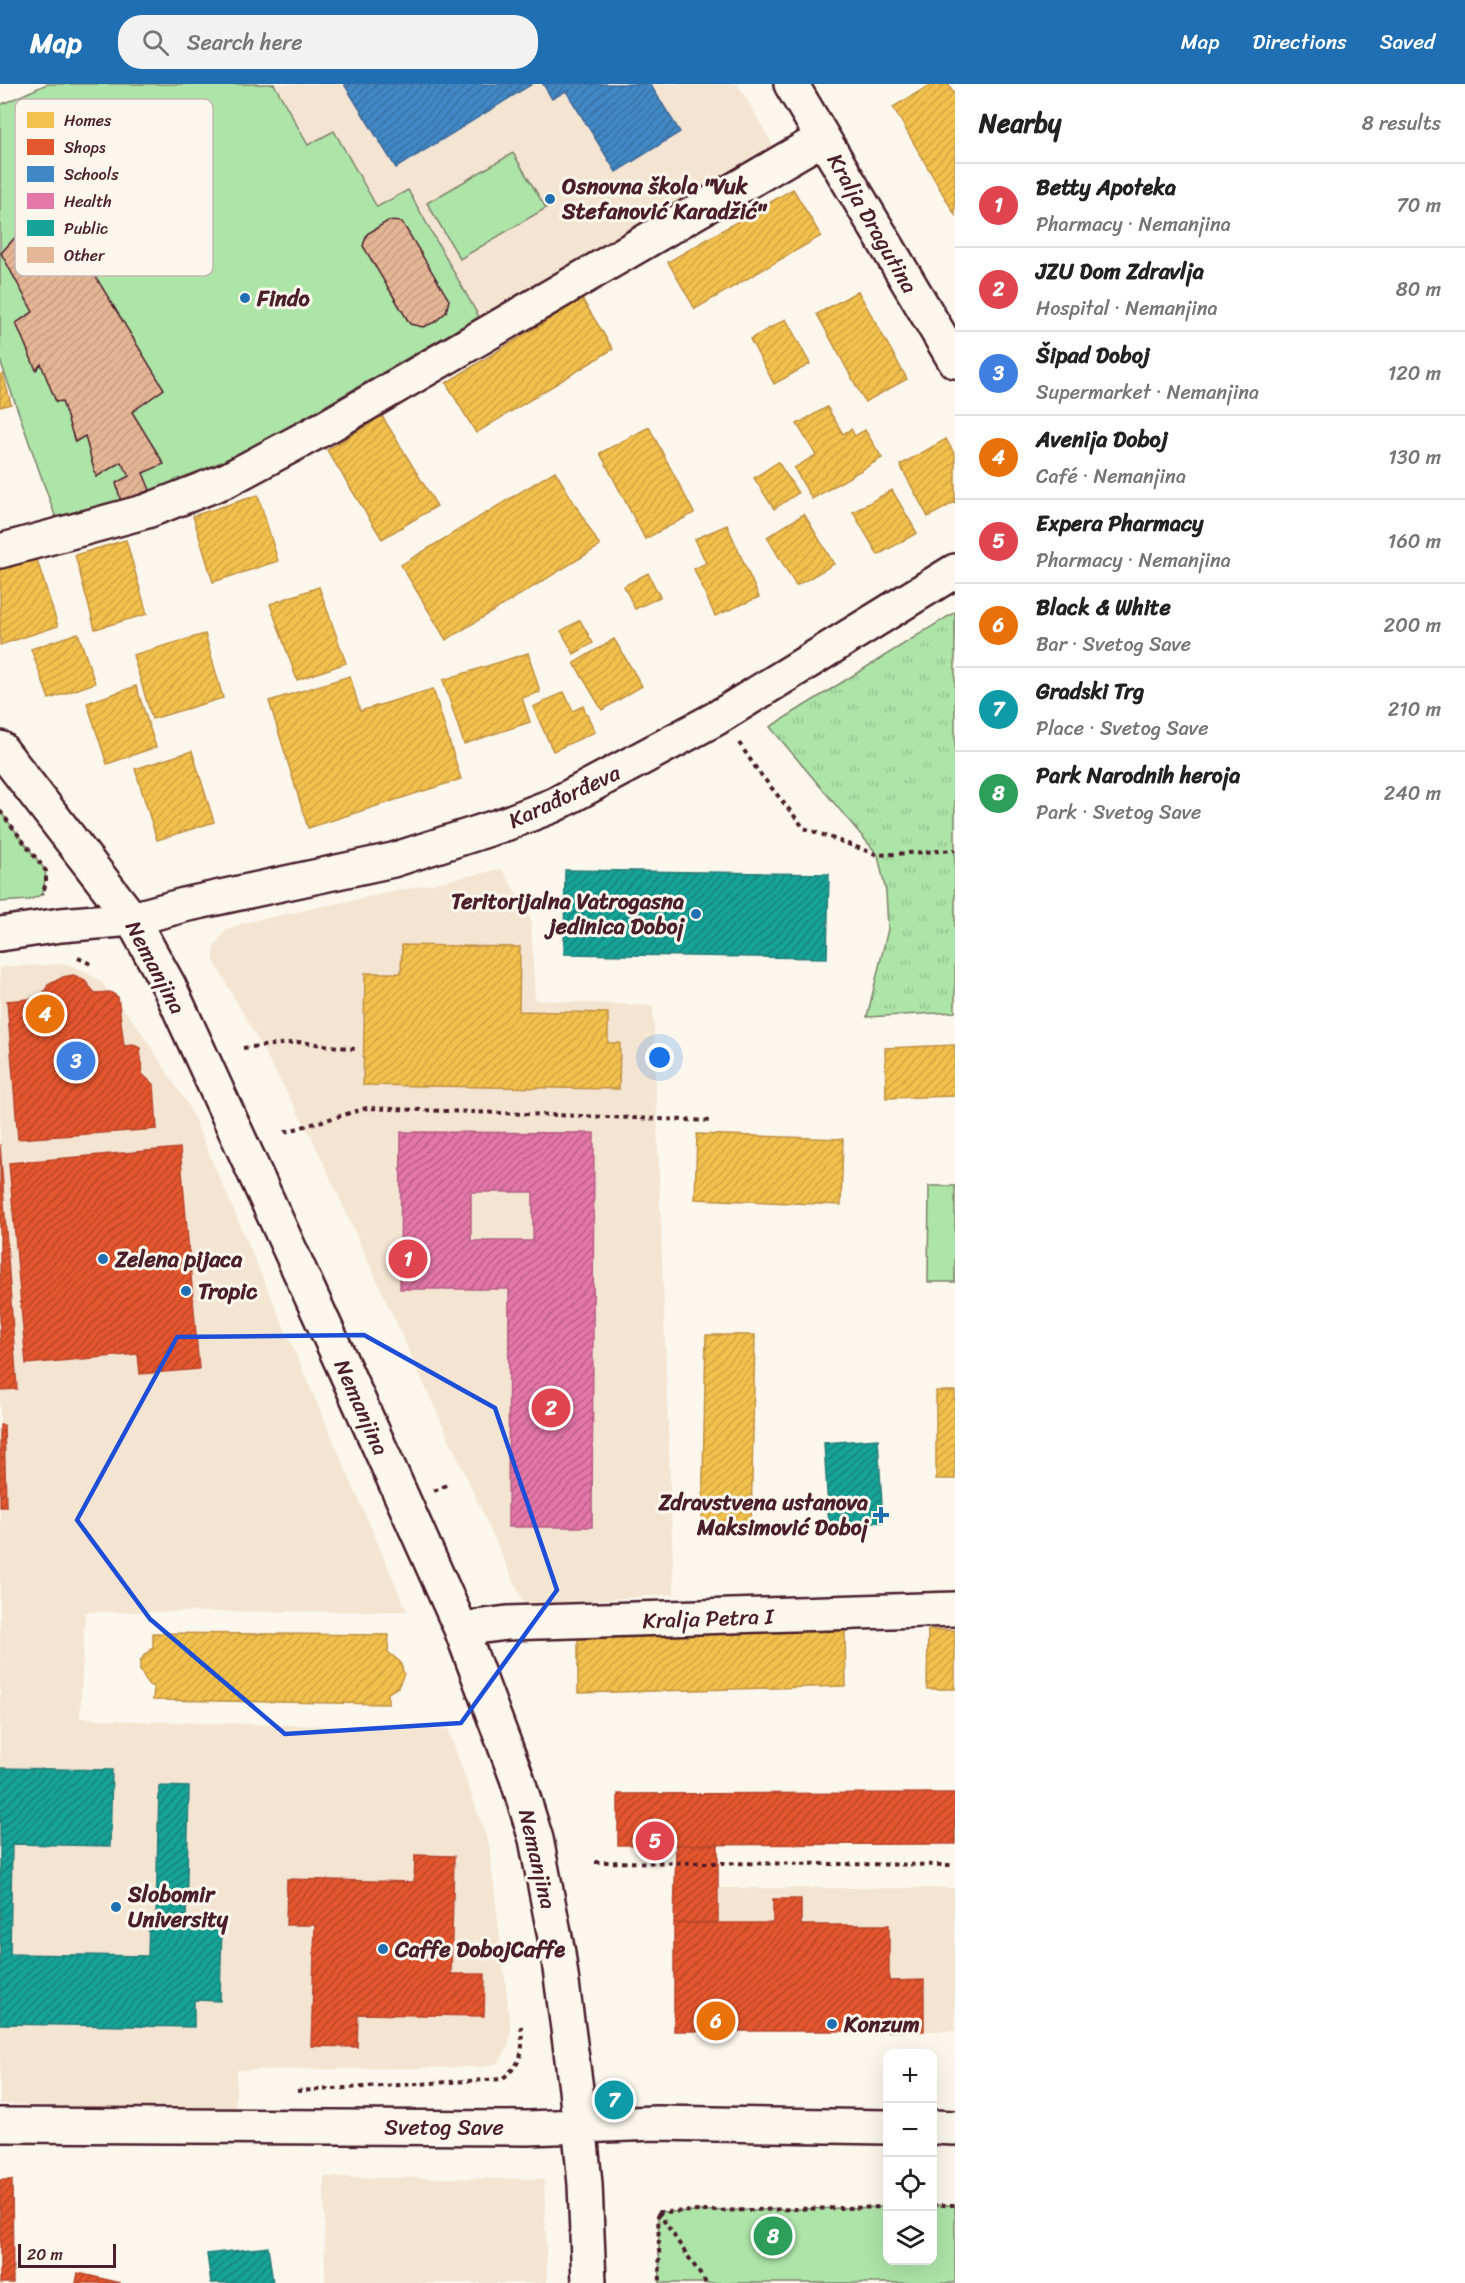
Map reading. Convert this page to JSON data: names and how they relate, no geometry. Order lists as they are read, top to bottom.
{
  "streets": {
    "street": [
      "Kralja Dragutina",
      "Karađorđeva",
      "Nemanjina",
      "Kralja Petra I",
      "Svetog Save"
    ]
  },
  "crossings": [
    ["Karađorđeva", "Nemanjina"],
    ["Nemanjina", "Kralja Petra I"],
    ["Nemanjina", "Svetog Save"]
  ],
  "places": {
    "other": [
      "Osnovna škola \"Vuk Stefanović Karadžić\"",
      "Findo",
      "Teritorijalna Vatrogasna jedinica Doboj",
      "Zelena pijaca",
      "Tropic",
      "Slobomir University",
      "Caffe DobojCaffe",
      "Konzum"
    ],
    "health": ["Zdravstvena ustanova Maksimović Doboj"]
  },
  "legend": [
    "Homes",
    "Shops",
    "Schools",
    "Health",
    "Public",
    "Other"
  ],
  "scale_bar": "20 m",
  "page": {
    "header": "Map",
    "search": "Search here",
    "nav": ["Map", "Directions", "Saved"],
    "heading": ["Nearby", "8 results"],
    "list": [
      {
        "mark": "1",
        "name": "Betty Apoteka",
        "note": "Pharmacy · Nemanjina",
        "value": "70 m"
      },
      {
        "mark": "2",
        "name": "JZU Dom Zdravlja",
        "note": "Hospital · Nemanjina",
        "value": "80 m"
      },
      {
        "mark": "3",
        "name": "Šipad Doboj",
        "note": "Supermarket · Nemanjina",
        "value": "120 m"
      },
      {
        "mark": "4",
        "name": "Avenija Doboj",
        "note": "Café · Nemanjina",
        "value": "130 m"
      },
      {
        "mark": "5",
        "name": "Expera Pharmacy",
        "note": "Pharmacy · Nemanjina",
        "value": "160 m"
      },
      {
        "mark": "6",
        "name": "Black & White",
        "note": "Bar · Svetog Save",
        "value": "200 m"
      },
      {
        "mark": "7",
        "name": "Gradski Trg",
        "note": "Place · Svetog Save",
        "value": "210 m"
      },
      {
        "mark": "8",
        "name": "Park Narodnih heroja",
        "note": "Park · Svetog Save",
        "value": "240 m"
      }
    ],
    "pins": [
      "4",
      "3",
      "1",
      "2",
      "5",
      "6",
      "7",
      "8"
    ],
    "map_buttons": ["+", "−"],
    "scale": "20 m"
  }
}
